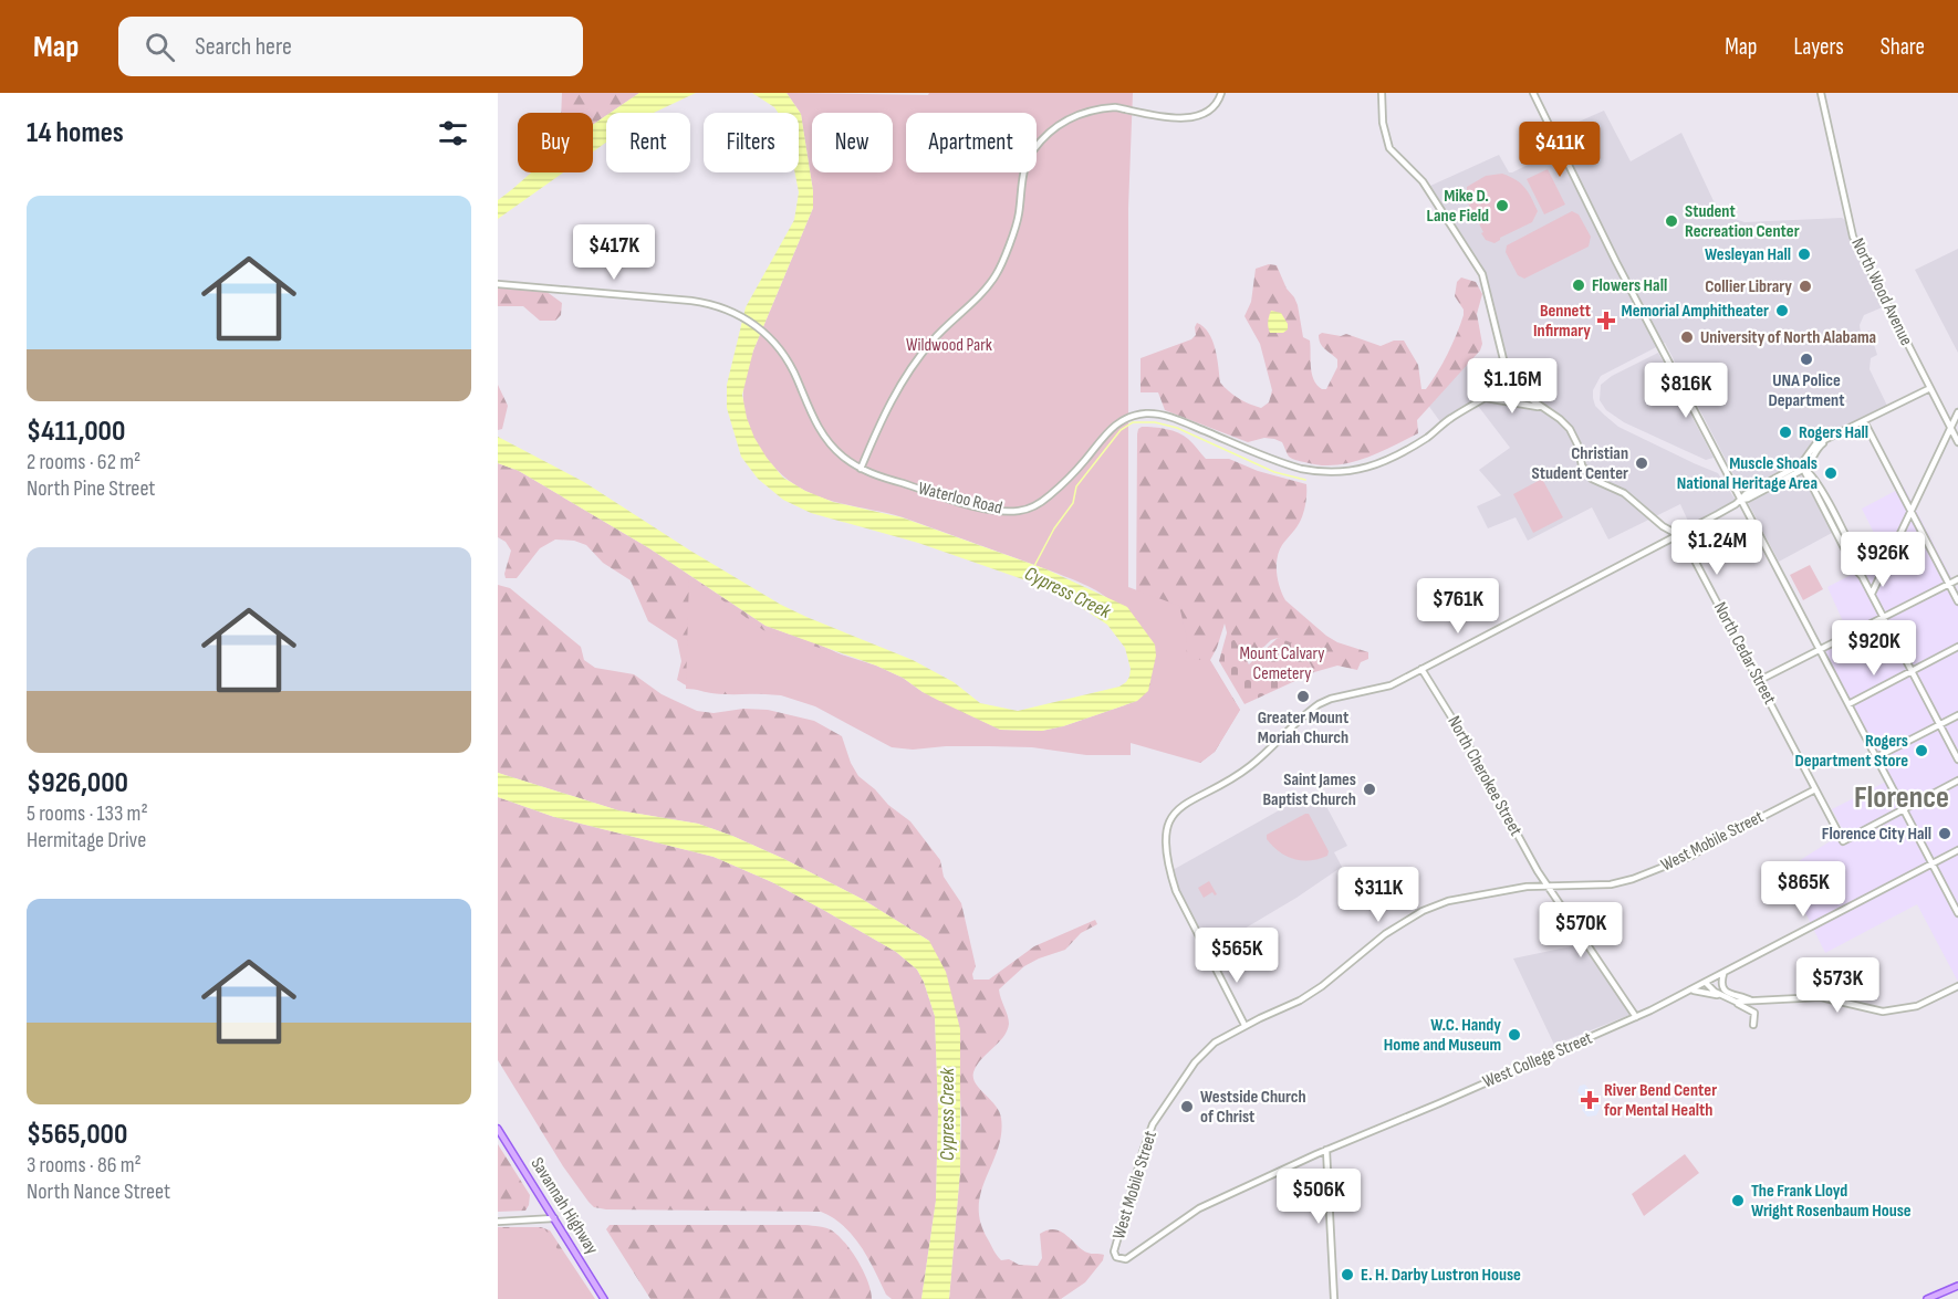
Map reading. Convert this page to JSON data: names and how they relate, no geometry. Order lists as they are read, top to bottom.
{
  "streets": {
    "main road": ["Savannah Highway"],
    "street": [
      "North Wood Avenue",
      "Waterloo Road",
      "North Cedar Street",
      "North Cherokee Street",
      "West Mobile Street",
      "West College Street"
    ]
  },
  "crossings": [
    ["Waterloo Road", "North Cedar Street"],
    ["North Cedar Street", "West Mobile Street"],
    ["North Cherokee Street", "West Mobile Street"],
    ["North Cherokee Street", "West College Street"],
    ["West Mobile Street", "West College Street"]
  ],
  "districts": ["Florence"],
  "water": ["Cypress Creek"],
  "parks": ["Wildwood Park", "Mount Calvary Cemetery"],
  "places": {
    "other": [
      "Mike D. Lane Field",
      "Student Recreation Center",
      "Wesleyan Hall",
      "Flowers Hall",
      "Collier Library",
      "Memorial Amphitheater",
      "University of North Alabama",
      "UNA Police Department",
      "Rogers Hall",
      "Christian Student Center",
      "Muscle Shoals National Heritage Area",
      "Greater Mount Moriah Church",
      "Rogers Department Store",
      "Saint James Baptist Church",
      "Florence City Hall",
      "W.C. Handy Home and Museum",
      "Westside Church of Christ",
      "The Frank Lloyd Wright Rosenbaum House",
      "E. H. Darby Lustron House"
    ],
    "health": ["Bennett Infirmary", "River Bend Center for Mental Health"]
  },
  "page": {
    "header": "Map",
    "search": "Search here",
    "nav": ["Map", "Layers", "Share"],
    "heading": "14 homes",
    "chip": [
      "Buy",
      "Rent",
      "Filters",
      "New",
      "Apartment"
    ],
    "price": [
      "$411K",
      "$417K",
      "$1.16M",
      "$816K",
      "$1.24M",
      "$926K",
      "$761K",
      "$920K",
      "$865K",
      "$311K",
      "$570K",
      "$565K",
      "$573K",
      "$506K"
    ],
    "list": [
      {
        "name": "$411,000",
        "note": "2 rooms · 62 m² · North Pine Street"
      },
      {
        "name": "$926,000",
        "note": "5 rooms · 133 m² · Hermitage Drive"
      },
      {
        "name": "$565,000",
        "note": "3 rooms · 86 m² · North Nance Street"
      }
    ]
  }
}
